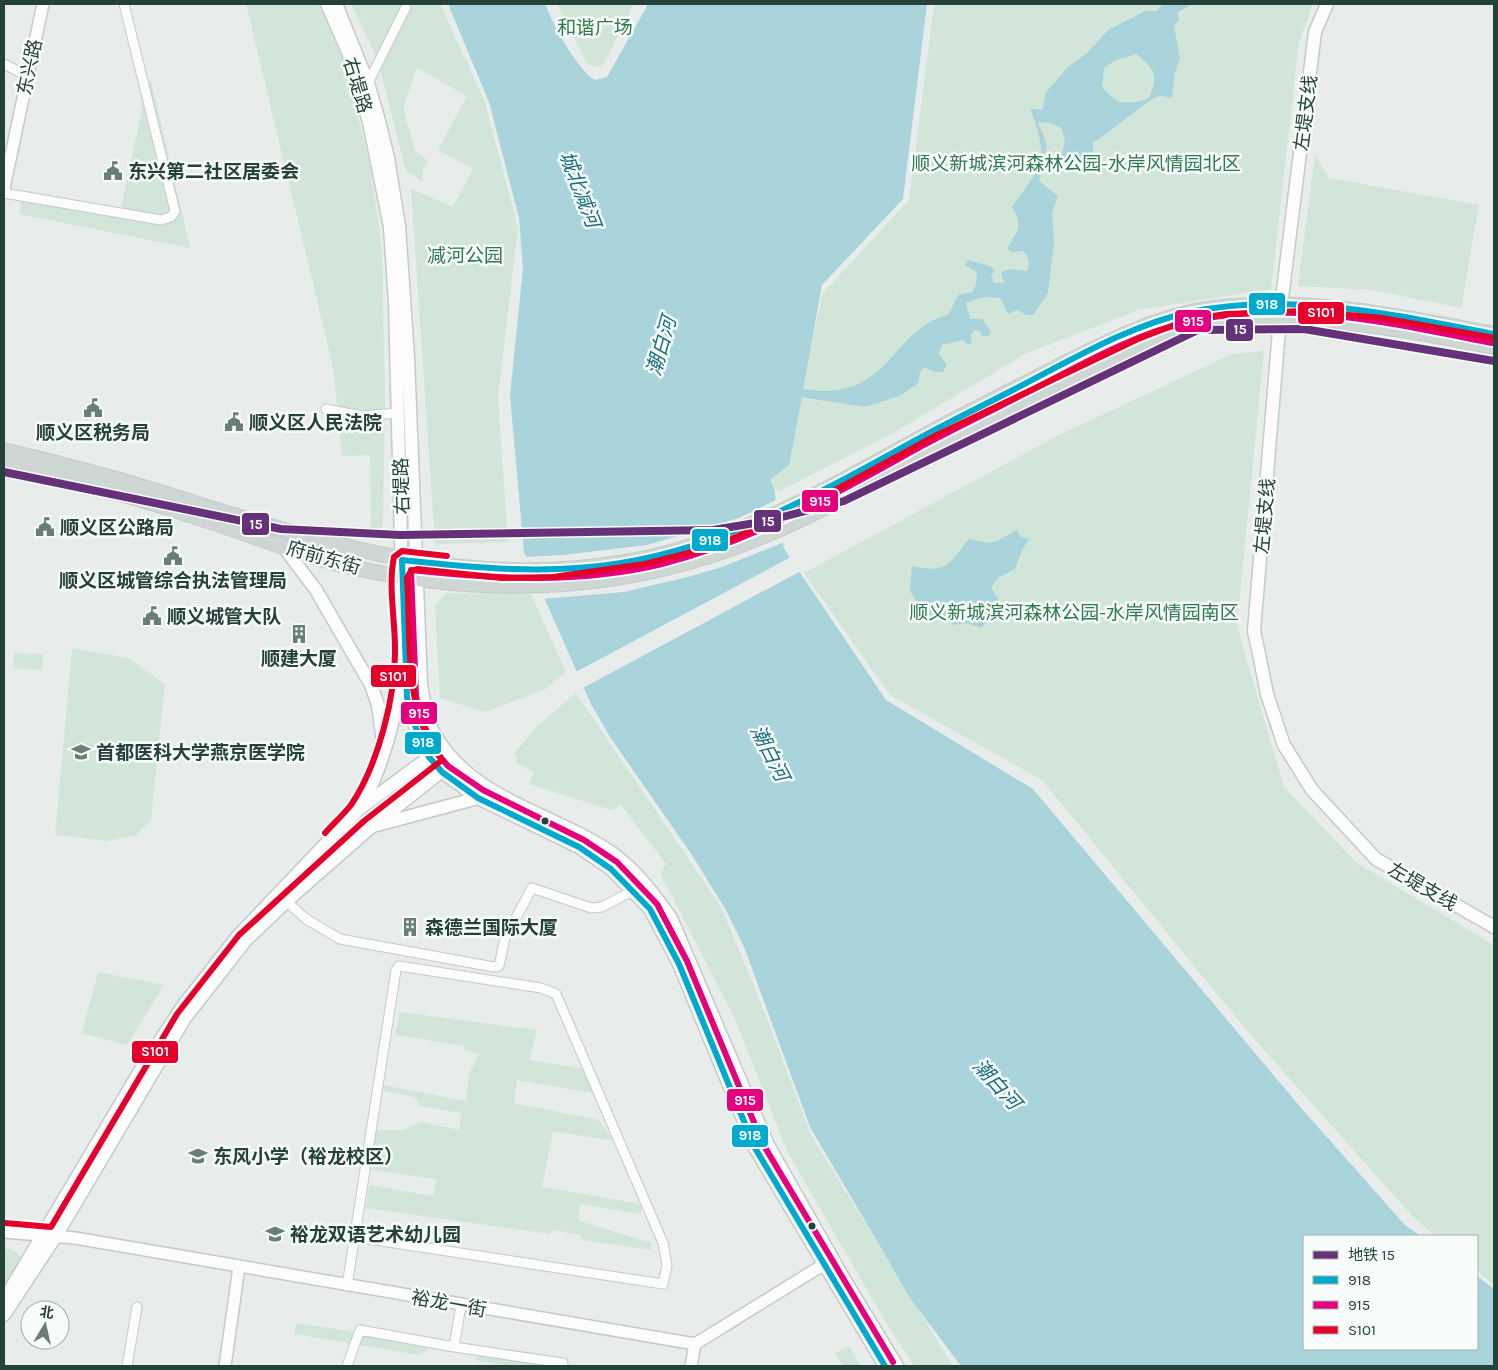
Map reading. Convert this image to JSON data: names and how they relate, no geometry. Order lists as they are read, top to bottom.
{
  "streets": {
    "main road": ["右堤路", "左堤支线", "府前东街"],
    "street": ["东兴路", "裕龙一街"]
  },
  "crossings": [
    ["右堤路", "府前东街"],
    ["左堤支线", "府前东街"]
  ],
  "water": ["城北减河", "潮白河"],
  "parks": [
    "和谐广场",
    "顺义新城滨河森林公园-水岸风情园北区",
    "减河公园",
    "顺义新城滨河森林公园-水岸风情园南区"
  ],
  "places": {
    "public building": [
      "东兴第二社区居委会",
      "顺义区税务局",
      "顺义区人民法院",
      "顺义区公路局",
      "顺义区城管综合执法管理局",
      "顺义城管大队"
    ],
    "building": ["顺建大厦", "森德兰国际大厦"],
    "school or university": ["首都医科大学燕京医学院", "东风小学（裕龙校区）", "裕龙双语艺术幼儿园"]
  },
  "lines": [
    "transit line 918",
    "transit line S101",
    "transit line 915",
    "metro line 15"
  ],
  "legend": [
    "地铁 15",
    "918",
    "915",
    "S101"
  ],
  "north": "top"
}
